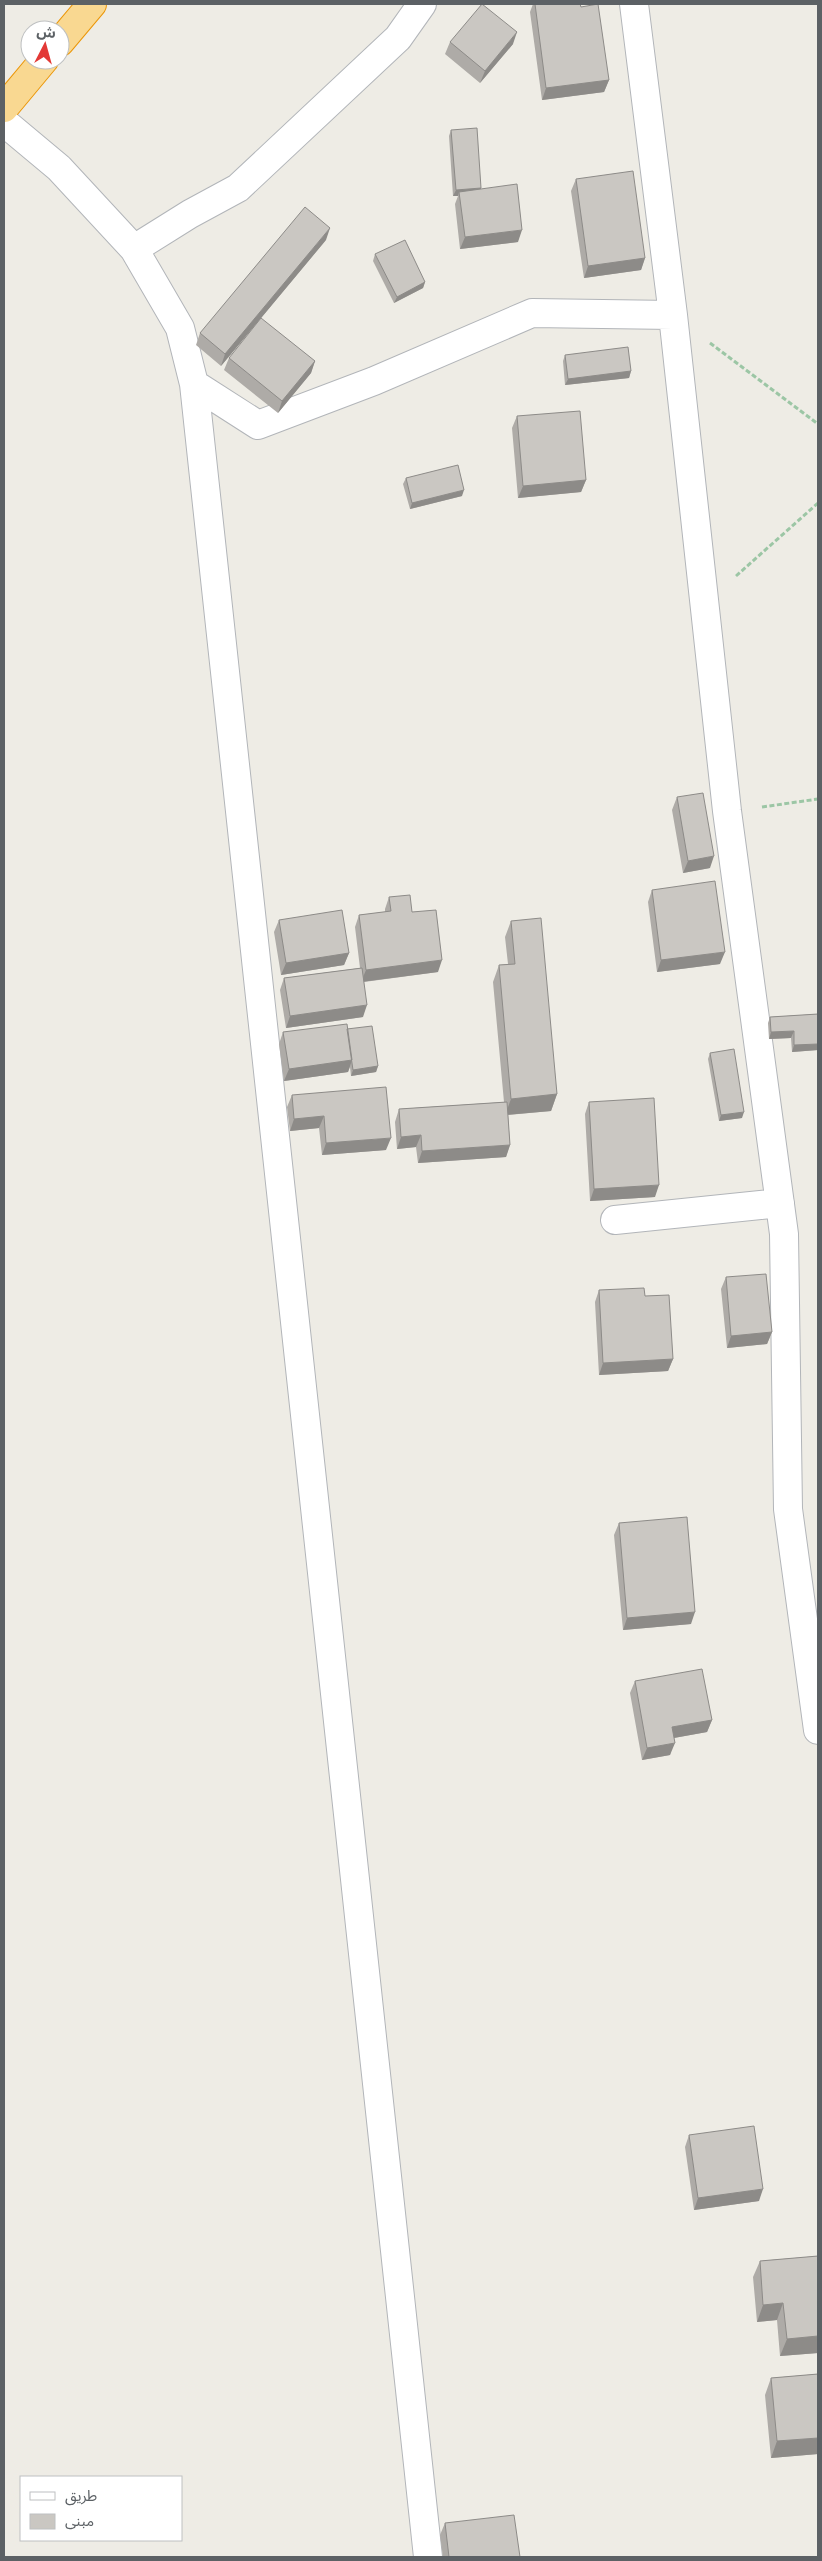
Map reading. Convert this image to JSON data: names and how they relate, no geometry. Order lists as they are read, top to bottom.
{
  "legend": ["طريق", "مبنى"],
  "north": "top"
}
